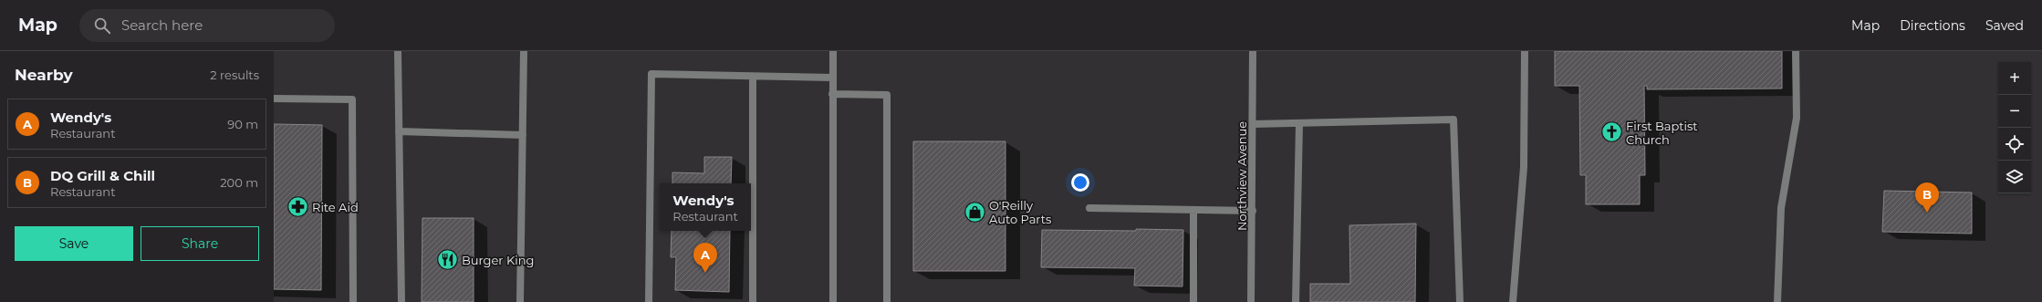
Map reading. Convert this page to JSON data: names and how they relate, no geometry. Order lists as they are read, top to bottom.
{
  "streets": {
    "street": ["Northview Avenue"]
  },
  "places": {
    "church": ["First Baptist Church"],
    "pharmacy": ["Rite Aid"],
    "shop": ["O'Reilly Auto Parts"],
    "restaurant": ["Burger King"]
  },
  "page": {
    "header": "Map",
    "search": "Search here",
    "nav": ["Map", "Directions", "Saved"],
    "heading": ["Nearby", "2 results"],
    "map_buttons": ["+", "−"],
    "list": [
      {
        "mark": "A",
        "name": "Wendy's",
        "note": "Restaurant",
        "value": "90 m"
      },
      {
        "mark": "B",
        "name": "DQ Grill & Chill",
        "note": "Restaurant",
        "value": "200 m"
      }
    ],
    "pins": ["B", "A"],
    "popup": ["Wendy's", "Restaurant"],
    "buttons": ["Save", "Share"]
  }
}
